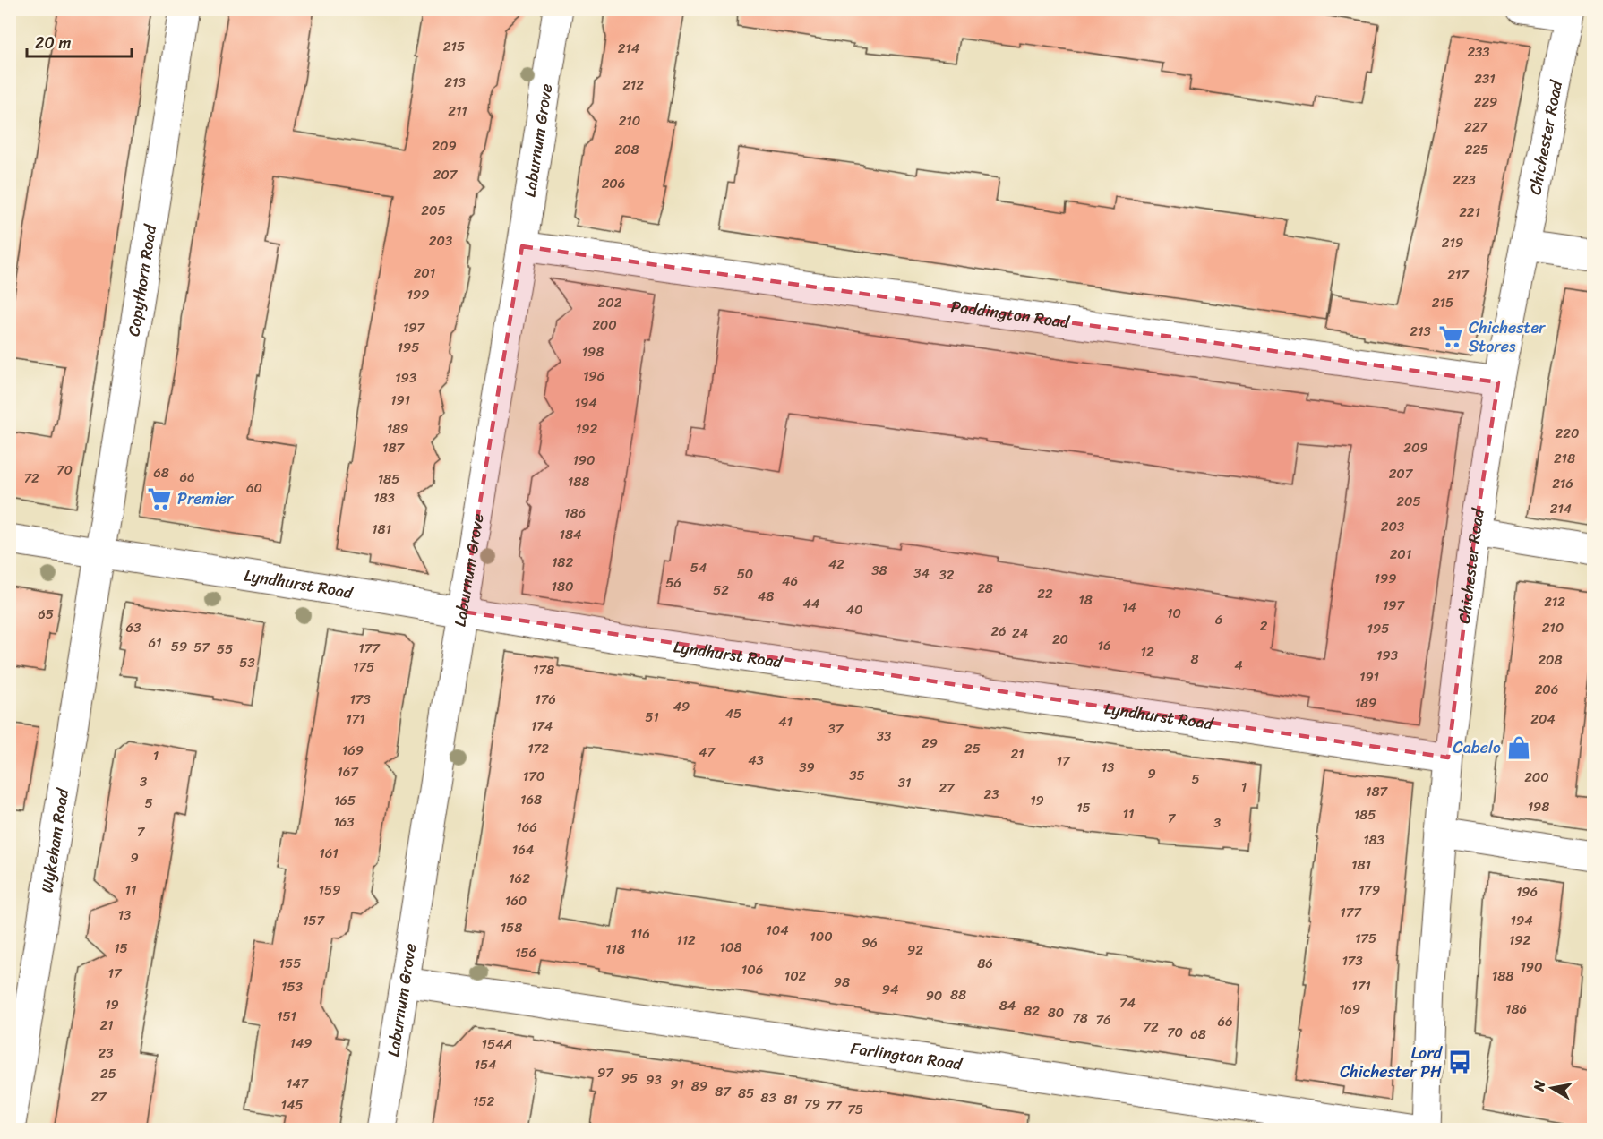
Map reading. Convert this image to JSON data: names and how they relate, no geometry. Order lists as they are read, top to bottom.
{
  "streets": {
    "street": [
      "Chichester Road",
      "Laburnum Grove",
      "Copythorn Road",
      "Paddington Road",
      "Lyndhurst Road",
      "Wykeham Road",
      "Farlington Road"
    ]
  },
  "crossings": [
    ["Chichester Road", "Paddington Road"],
    ["Chichester Road", "Lyndhurst Road"],
    ["Laburnum Grove", "Paddington Road"],
    ["Laburnum Grove", "Lyndhurst Road"],
    ["Laburnum Grove", "Farlington Road"],
    ["Copythorn Road", "Lyndhurst Road"],
    ["Copythorn Road", "Wykeham Road"],
    ["Lyndhurst Road", "Wykeham Road"]
  ],
  "places": {
    "supermarket": ["Chichester Stores", "Premier"],
    "shop": ["Cabelo"],
    "bus stop": ["Lord Chichester PH"]
  },
  "house_numbers": [
    "215",
    "214",
    "233",
    "231",
    "213",
    "212",
    "229",
    "211",
    "210",
    "227",
    "209",
    "208",
    "225",
    "207",
    "223",
    "206",
    "205",
    "221",
    "203",
    "219",
    "201",
    "217",
    "199",
    "202",
    "215",
    "200",
    "197",
    "213",
    "195",
    "198",
    "196",
    "193",
    "191",
    "194",
    "189",
    "192",
    "220",
    "187",
    "209",
    "218",
    "190",
    "70",
    "68",
    "207",
    "66",
    "72",
    "185",
    "188",
    "216",
    "60",
    "183",
    "205",
    "214",
    "186",
    "203",
    "181",
    "184",
    "201",
    "182",
    "42",
    "54",
    "38",
    "34",
    "50",
    "32",
    "199",
    "46",
    "56",
    "180",
    "28",
    "52",
    "22",
    "48",
    "18",
    "212",
    "44",
    "197",
    "14",
    "40",
    "10",
    "65",
    "6",
    "2",
    "63",
    "210",
    "195",
    "26",
    "24",
    "20",
    "61",
    "16",
    "59",
    "57",
    "177",
    "55",
    "12",
    "193",
    "8",
    "208",
    "53",
    "4",
    "175",
    "178",
    "191",
    "206",
    "173",
    "176",
    "189",
    "49",
    "45",
    "51",
    "171",
    "204",
    "41",
    "174",
    "37",
    "33",
    "29",
    "172",
    "25",
    "169",
    "47",
    "21",
    "1",
    "43",
    "17",
    "39",
    "13",
    "167",
    "9",
    "35",
    "170",
    "200",
    "5",
    "3",
    "31",
    "1",
    "27",
    "187",
    "23",
    "168",
    "165",
    "19",
    "5",
    "198",
    "15",
    "11",
    "185",
    "7",
    "163",
    "3",
    "166",
    "7",
    "183",
    "164",
    "161",
    "9",
    "181",
    "162",
    "11",
    "159",
    "179",
    "196",
    "160",
    "177",
    "13",
    "157",
    "194",
    "158",
    "104",
    "116",
    "100",
    "175",
    "112",
    "192",
    "96",
    "108",
    "15",
    "118",
    "92",
    "156",
    "173",
    "155",
    "86",
    "190",
    "106",
    "17",
    "102",
    "188",
    "98",
    "171",
    "153",
    "94",
    "88",
    "90",
    "74",
    "19",
    "84",
    "169",
    "186",
    "82",
    "80",
    "151",
    "78",
    "76",
    "66",
    "21",
    "72",
    "70",
    "68",
    "149",
    "154A",
    "23",
    "154",
    "97",
    "25",
    "95",
    "93",
    "147",
    "91",
    "89",
    "87",
    "85",
    "27",
    "83",
    "81",
    "152",
    "79",
    "145",
    "77",
    "75"
  ],
  "scale_bar": "20 m",
  "north": "left"
}
